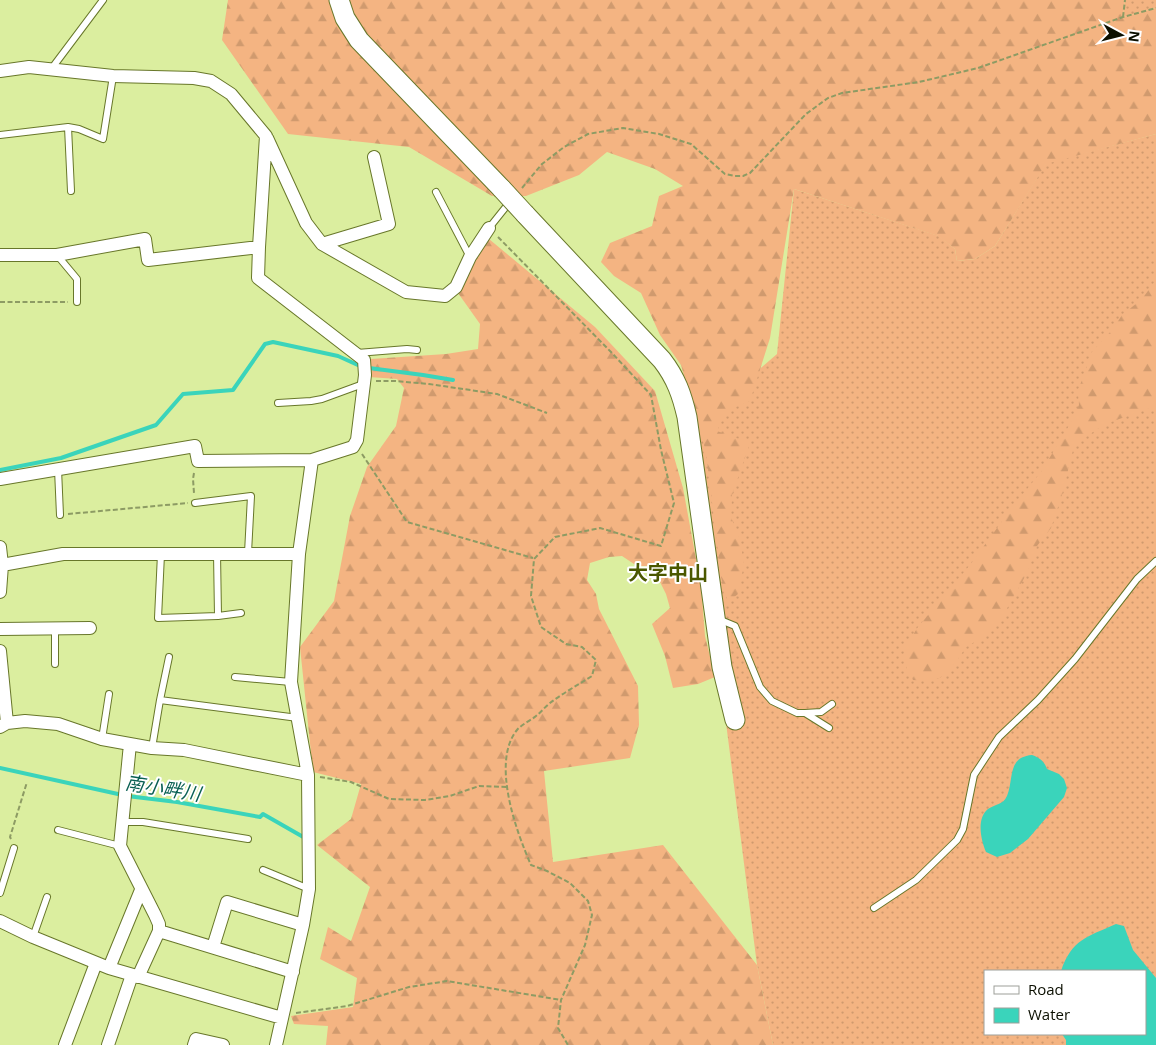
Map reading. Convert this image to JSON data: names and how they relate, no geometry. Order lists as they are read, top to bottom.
{
  "districts": ["大字中山"],
  "water": ["南小畔川"],
  "legend": ["Road", "Water"],
  "north": "right"
}
